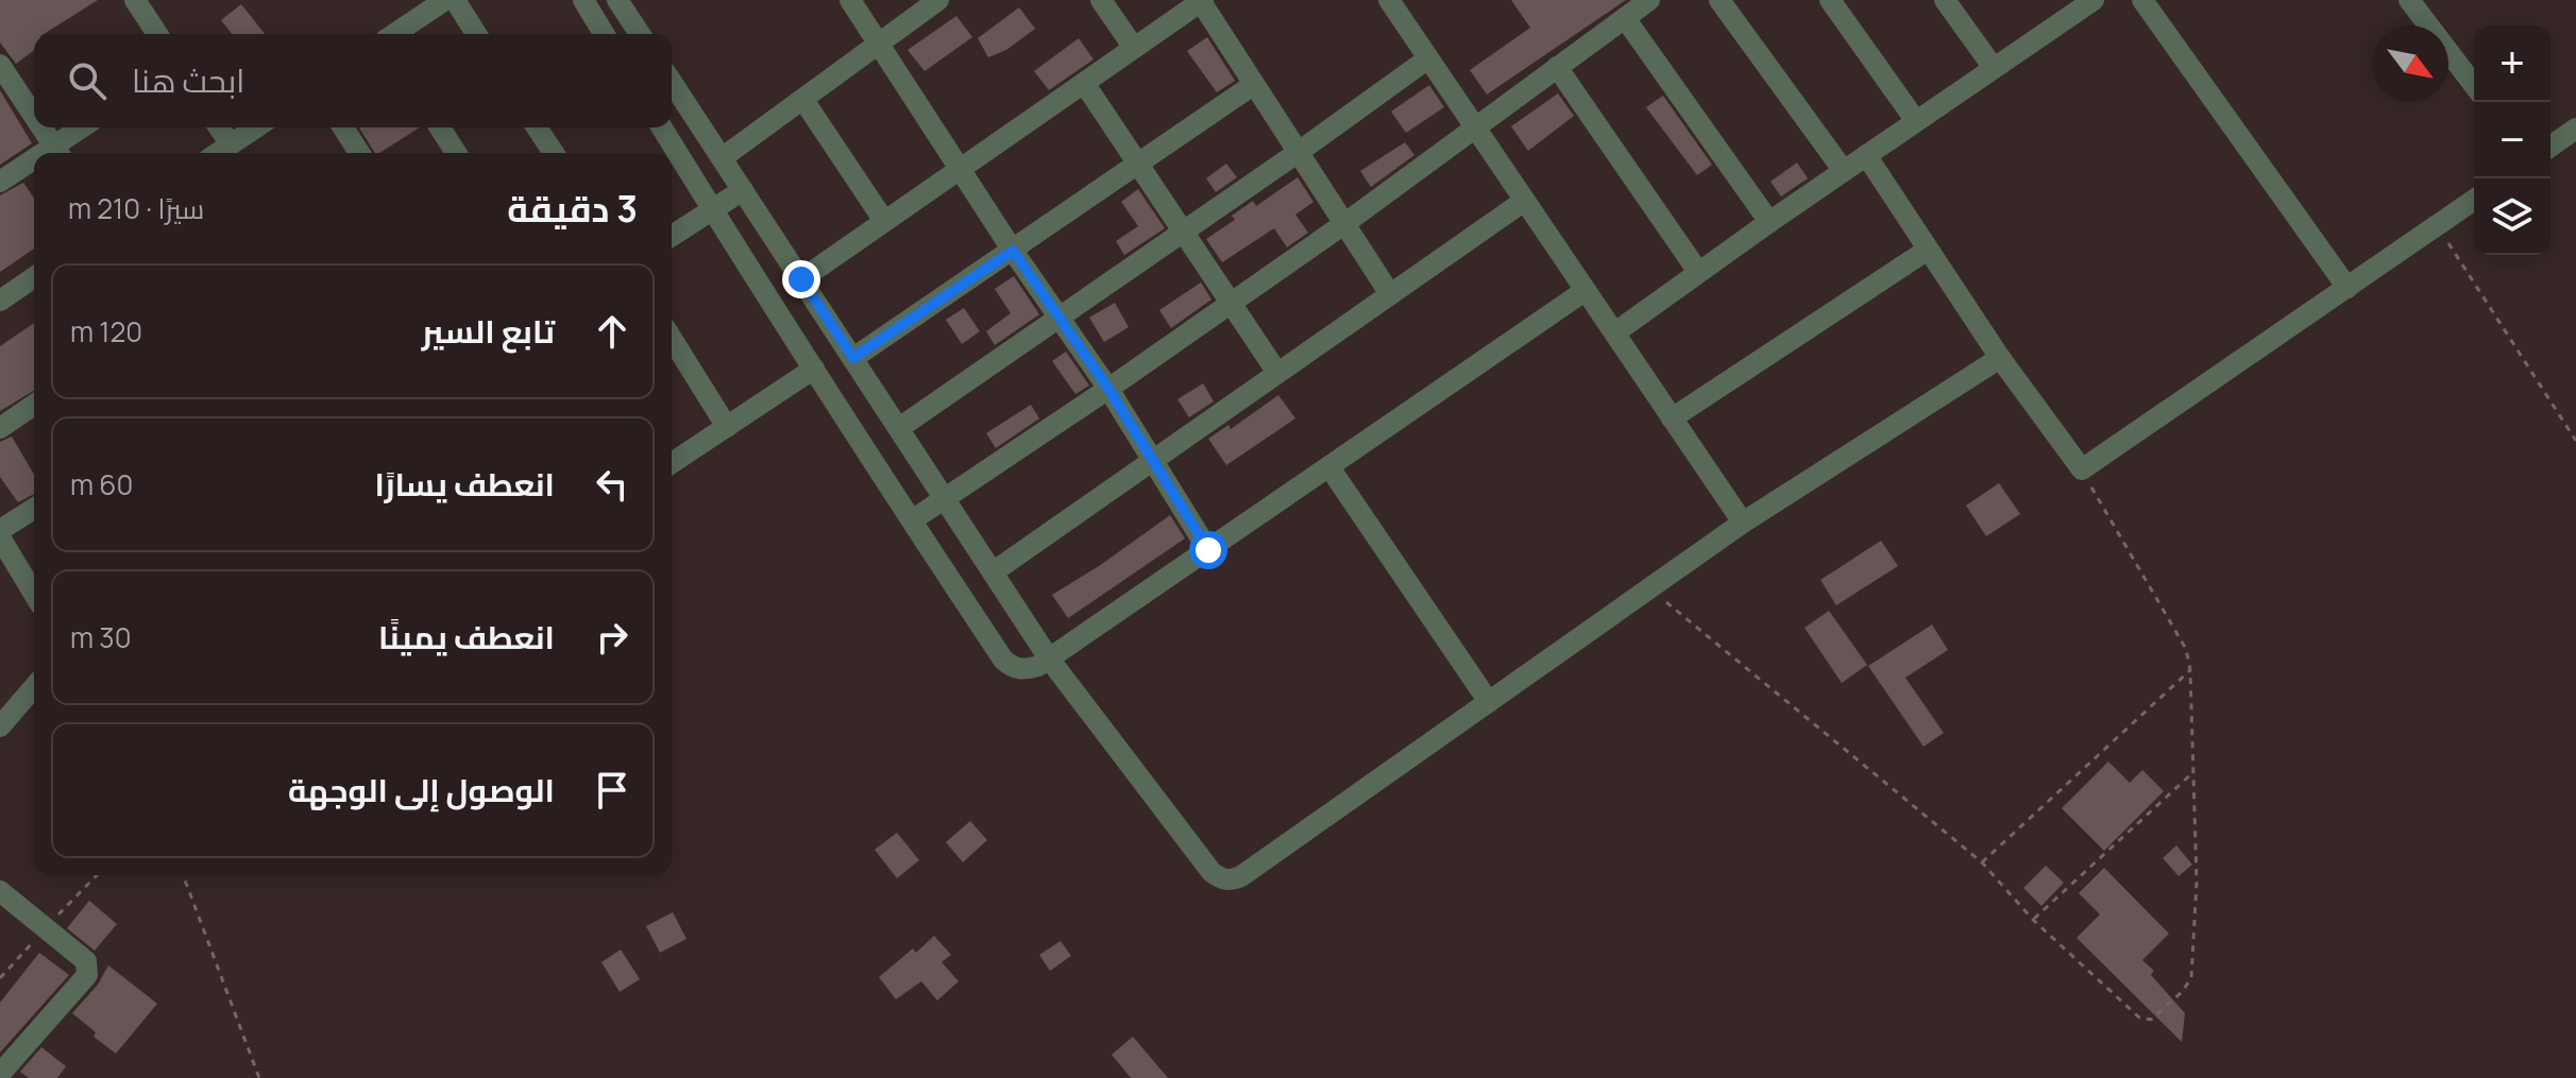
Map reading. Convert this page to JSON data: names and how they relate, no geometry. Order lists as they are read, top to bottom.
{
  "north": "bottom right",
  "page": {
    "map_buttons": ["+", "−"],
    "search": "ابحث هنا",
    "heading": ["3 دقيقة", "سيرًا · 210 m"],
    "list": [
      ["تابع السير", "120 m"],
      ["انعطف يسارًا", "60 m"],
      ["انعطف يمينًا", "30 m"],
      "الوصول إلى الوجهة"
    ]
  }
}
